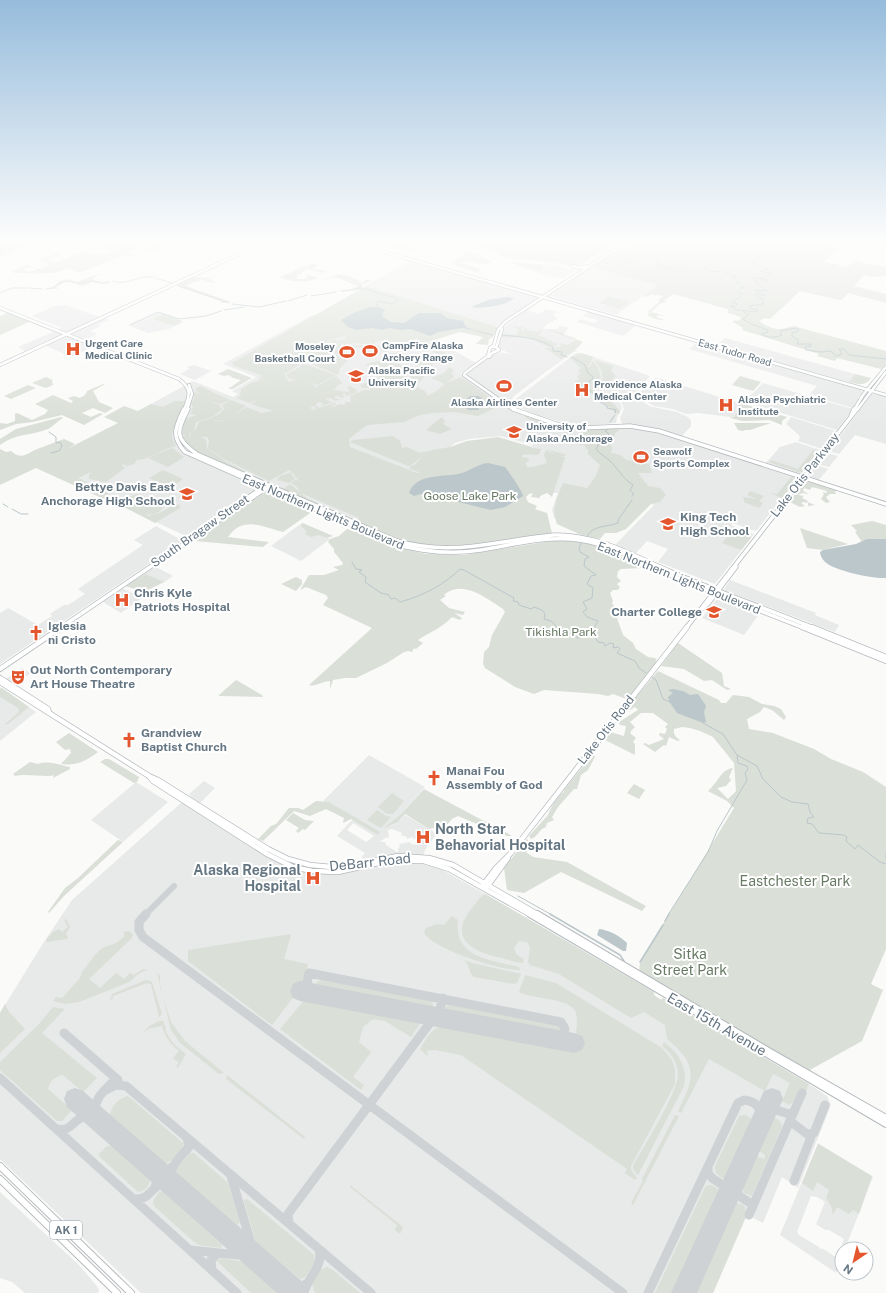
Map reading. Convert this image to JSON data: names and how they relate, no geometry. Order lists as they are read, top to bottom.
{
  "streets": {
    "highway": ["AK 1"],
    "main road": [
      "East Tudor Road",
      "Lake Otis Parkway",
      "East Northern Lights Boulevard",
      "South Bragaw Street",
      "Lake Otis Road",
      "DeBarr Road",
      "East 15th Avenue"
    ]
  },
  "crossings": [
    ["Lake Otis Parkway", "Lake Otis Road"],
    ["East Northern Lights Boulevard", "South Bragaw Street"],
    ["East Northern Lights Boulevard", "Lake Otis Road"],
    ["Lake Otis Road", "DeBarr Road"],
    ["Lake Otis Road", "East 15th Avenue"],
    ["DeBarr Road", "East 15th Avenue"]
  ],
  "parks": [
    "Goose Lake Park",
    "Tikishla Park",
    "Eastchester Park",
    "Sitka Street Park"
  ],
  "places": {
    "hospital": [
      "Urgent Care Medical Clinic",
      "Providence Alaska Medical Center",
      "Alaska Psychiatric Institute",
      "Chris Kyle Patriots Hospital",
      "North Star Behavorial Hospital",
      "Alaska Regional Hospital"
    ],
    "sports": [
      "CampFire Alaska Archery Range",
      "Moseley Basketball Court",
      "Alaska Airlines Center",
      "Seawolf Sports Complex"
    ],
    "school or university": [
      "Alaska Pacific University",
      "University of Alaska Anchorage",
      "Bettye Davis East Anchorage High School",
      "King Tech High School",
      "Charter College"
    ],
    "church": ["Iglesia ni Cristo", "Grandview Baptist Church", "Manai Fou Assembly of God"],
    "theatre": ["Out North Contemporary Art House Theatre"]
  },
  "north": "bottom left"
}
